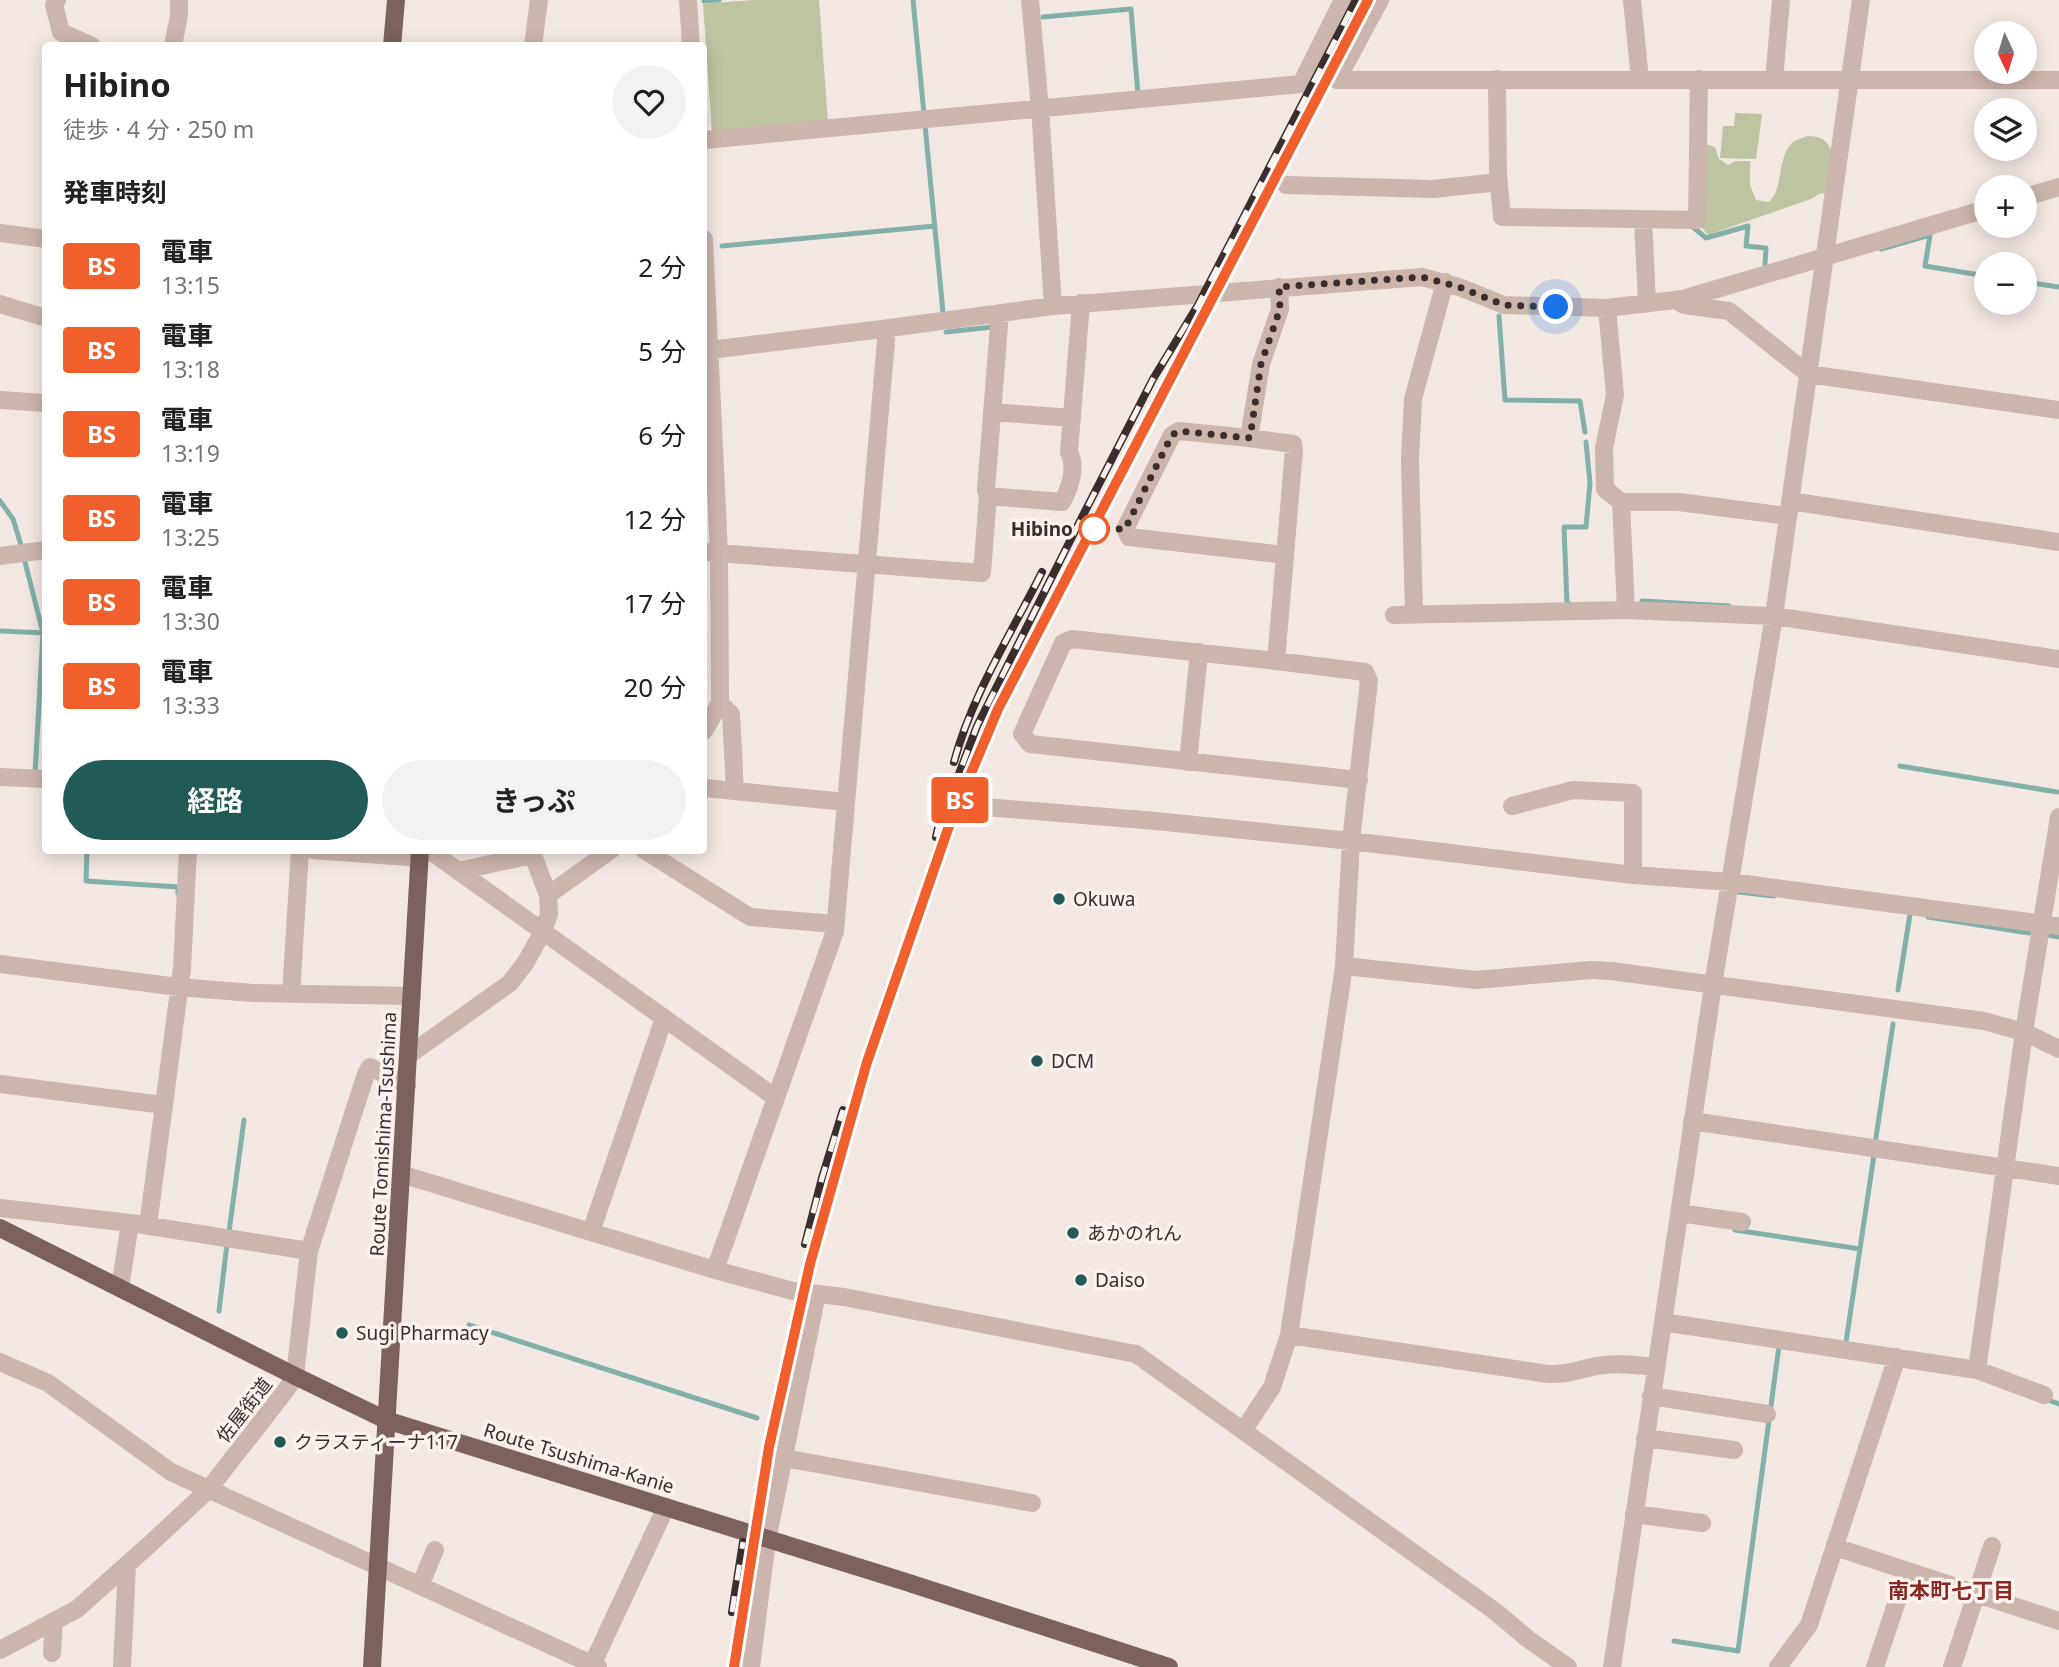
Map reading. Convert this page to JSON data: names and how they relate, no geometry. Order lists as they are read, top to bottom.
{
  "streets": {
    "main road": ["Route Tomishima-Tsushima", "Route Tsushima-Kanie"],
    "street": ["佐屋街道"]
  },
  "crossings": [
    ["Route Tomishima-Tsushima", "佐屋街道"],
    ["Route Tomishima-Tsushima", "Route Tsushima-Kanie"],
    ["佐屋街道", "Route Tsushima-Kanie"]
  ],
  "districts": ["南本町七丁目"],
  "places": [
    "Hibino",
    "Okuwa",
    "DCM",
    "あかのれん",
    "Daiso",
    "Sugi Pharmacy",
    "クラスティーナ117"
  ],
  "north": "bottom",
  "page": {
    "on_map": "BS",
    "map_buttons": ["+", "−"],
    "heading": [
      ["Hibino", "徒歩 · 4 分 · 250 m"],
      "発車時刻"
    ],
    "list": [
      {
        "mark": "BS",
        "name": "電車",
        "note": "13:15",
        "value": "2 分"
      },
      {
        "mark": "BS",
        "name": "電車",
        "note": "13:18",
        "value": "5 分"
      },
      {
        "mark": "BS",
        "name": "電車",
        "note": "13:19",
        "value": "6 分"
      },
      {
        "mark": "BS",
        "name": "電車",
        "note": "13:25",
        "value": "12 分"
      },
      {
        "mark": "BS",
        "name": "電車",
        "note": "13:30",
        "value": "17 分"
      },
      {
        "mark": "BS",
        "name": "電車",
        "note": "13:33",
        "value": "20 分"
      }
    ],
    "buttons": ["経路", "きっぷ"]
  }
}
